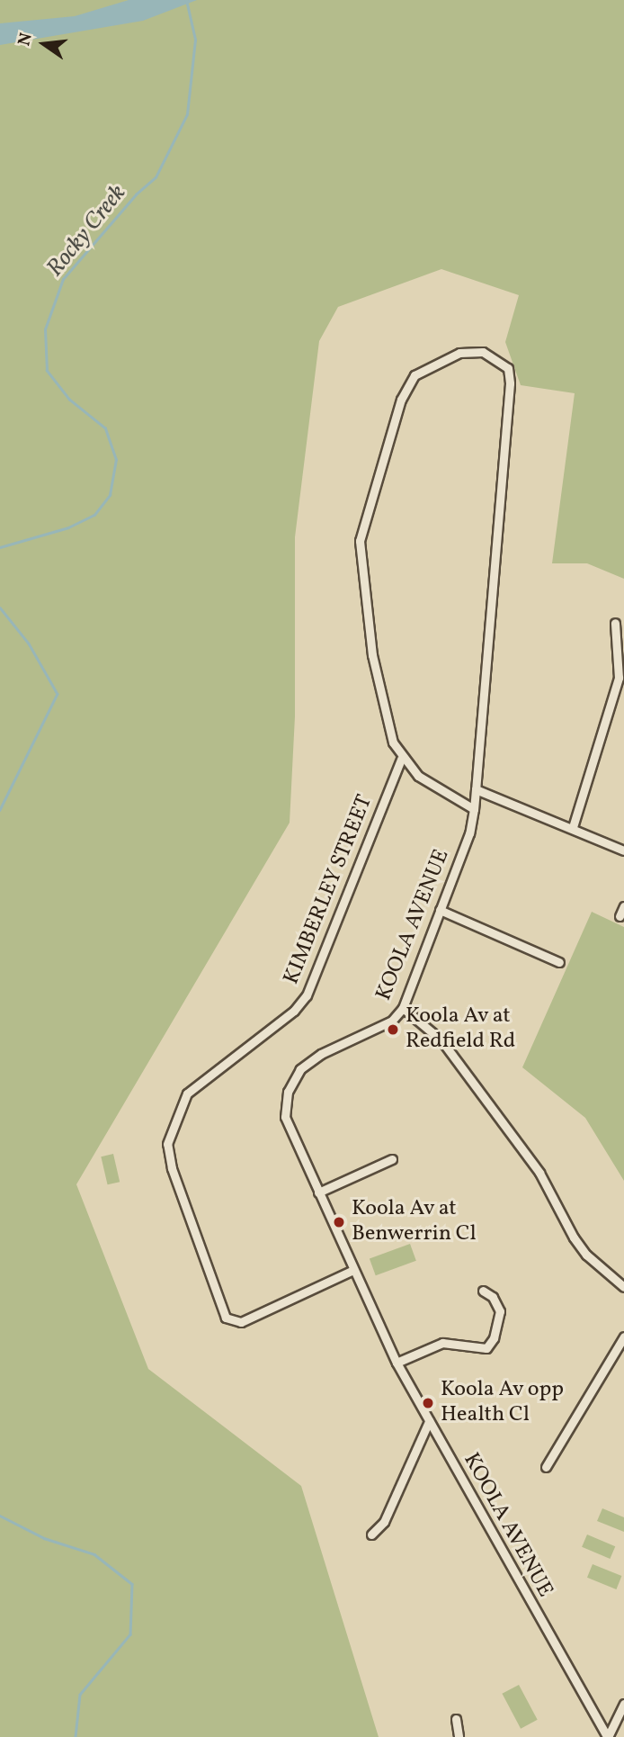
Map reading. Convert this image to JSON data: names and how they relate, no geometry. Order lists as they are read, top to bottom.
{
  "streets": {
    "street": ["KIMBERLEY STREET", "KOOLA AVENUE"]
  },
  "crossings": [
    ["KIMBERLEY STREET", "KOOLA AVENUE"]
  ],
  "water": ["Rocky Creek"],
  "places": ["Koola Av at Redfield Rd", "Koola Av at Benwerrin Cl", "Koola Av opp Health Cl"],
  "north": "left"
}
